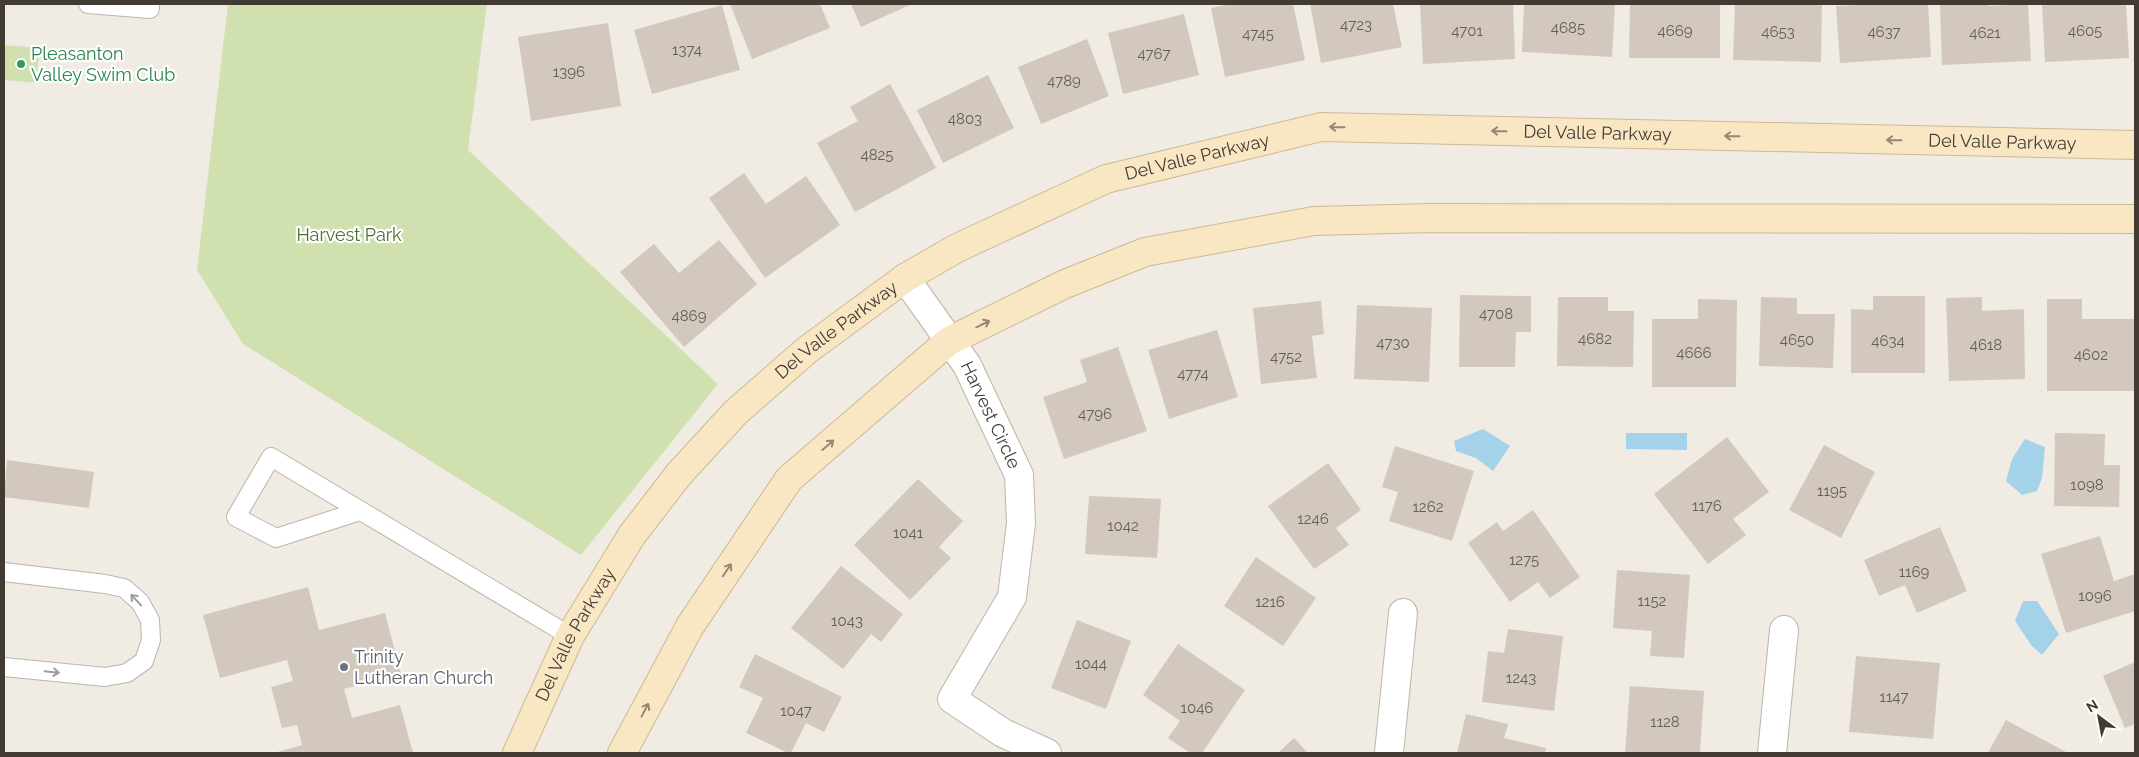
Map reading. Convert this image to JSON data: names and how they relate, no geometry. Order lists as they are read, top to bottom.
{
  "streets": {
    "main road": ["Del Valle Parkway"],
    "street": ["Harvest Circle"]
  },
  "parks": ["Harvest Park"],
  "places": ["Pleasanton Valley Swim Club", "Trinity Lutheran Church"],
  "house_numbers": [
    "4723",
    "4685",
    "4701",
    "4669",
    "4605",
    "4653",
    "4637",
    "4621",
    "4745",
    "1374",
    "4767",
    "1396",
    "4789",
    "4803",
    "4825",
    "4708",
    "4869",
    "4682",
    "4650",
    "4634",
    "4730",
    "4618",
    "4666",
    "4602",
    "4752",
    "4774",
    "4796",
    "1098",
    "1195",
    "1176",
    "1262",
    "1246",
    "1042",
    "1041",
    "1275",
    "1169",
    "1096",
    "1152",
    "1216",
    "1043",
    "1044",
    "1243",
    "1147",
    "1046",
    "1047",
    "1128"
  ],
  "north": "top left"
}
